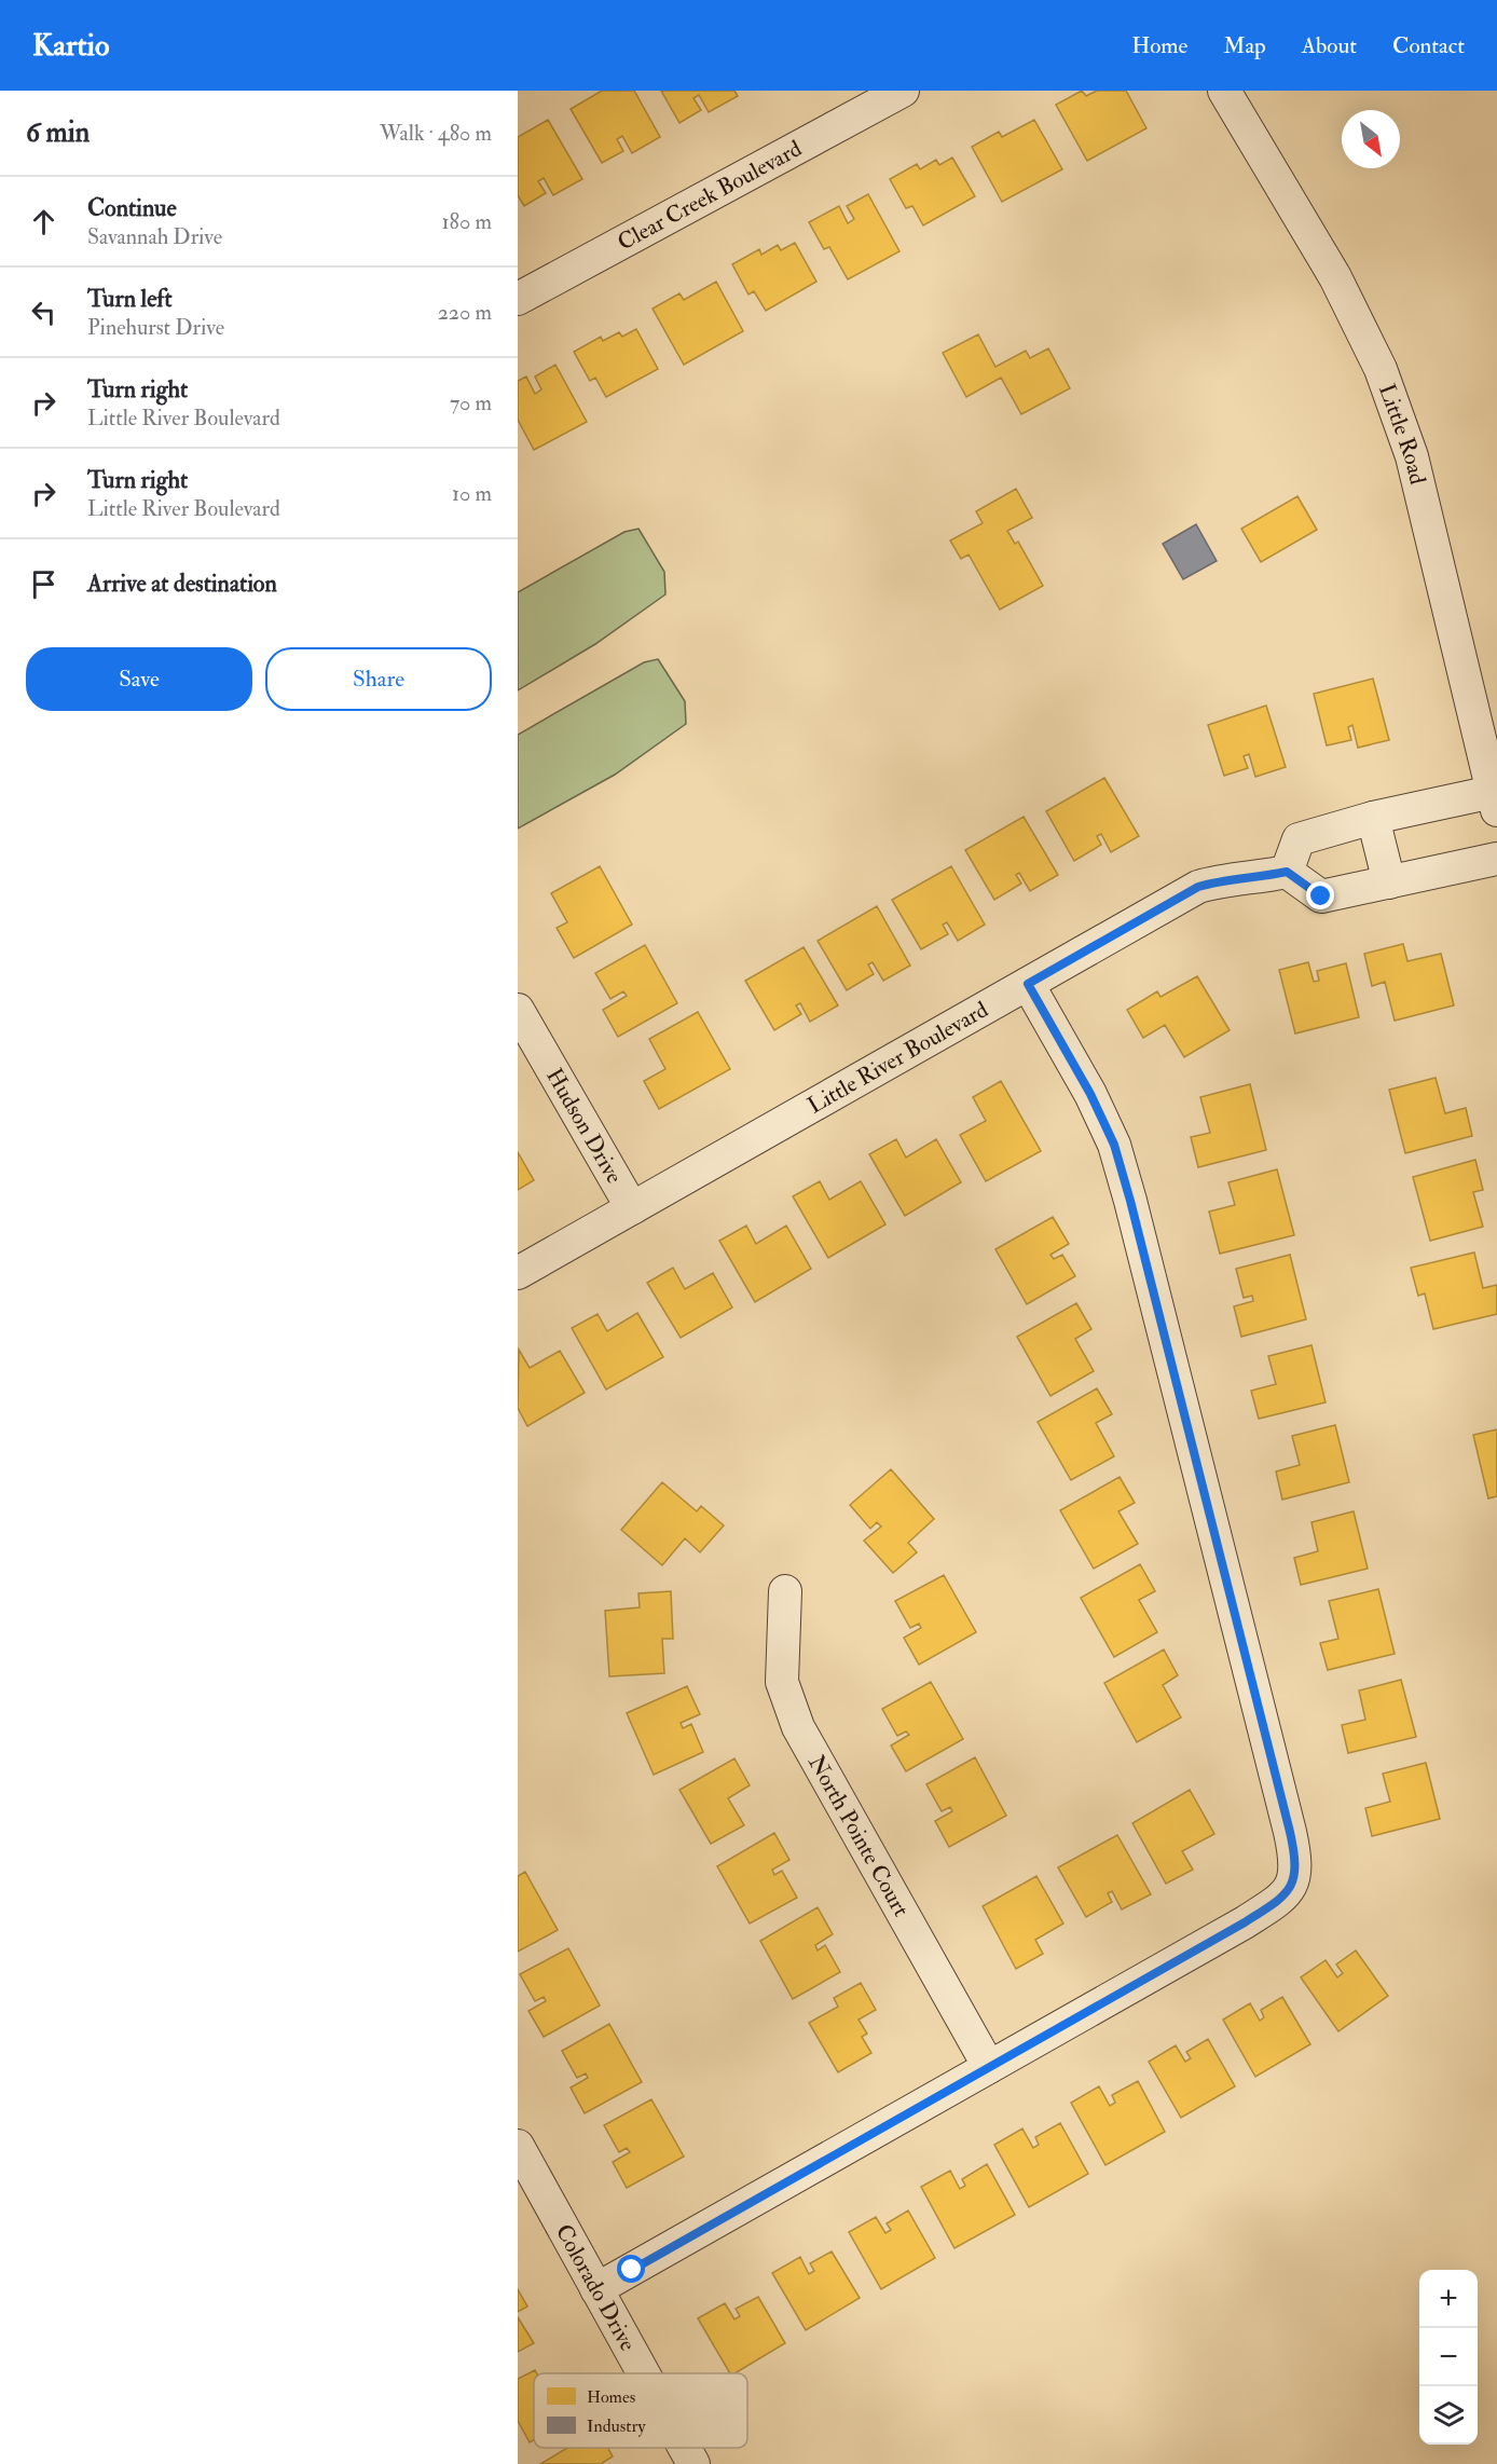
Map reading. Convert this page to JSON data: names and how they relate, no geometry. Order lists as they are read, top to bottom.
{
  "streets": {
    "street": [
      "Clear Creek Boulevard",
      "Little Road",
      "Little River Boulevard",
      "Hudson Drive",
      "North Pointe Court",
      "Colorado Drive"
    ]
  },
  "crossings": [
    ["Little River Boulevard", "Hudson Drive"]
  ],
  "legend": ["Homes", "Industry"],
  "north": "bottom right",
  "page": {
    "header": "Kartio",
    "nav": [
      "Home",
      "Map",
      "About",
      "Contact"
    ],
    "heading": ["6 min", "Walk · 480 m"],
    "list": [
      ["Continue", "Savannah Drive", "180 m"],
      ["Turn left", "Pinehurst Drive", "220 m"],
      ["Turn right", "Little River Boulevard", "70 m"],
      ["Turn right", "Little River Boulevard", "10 m"],
      "Arrive at destination"
    ],
    "buttons": ["Save", "Share"],
    "map_buttons": ["+", "−"]
  }
}
